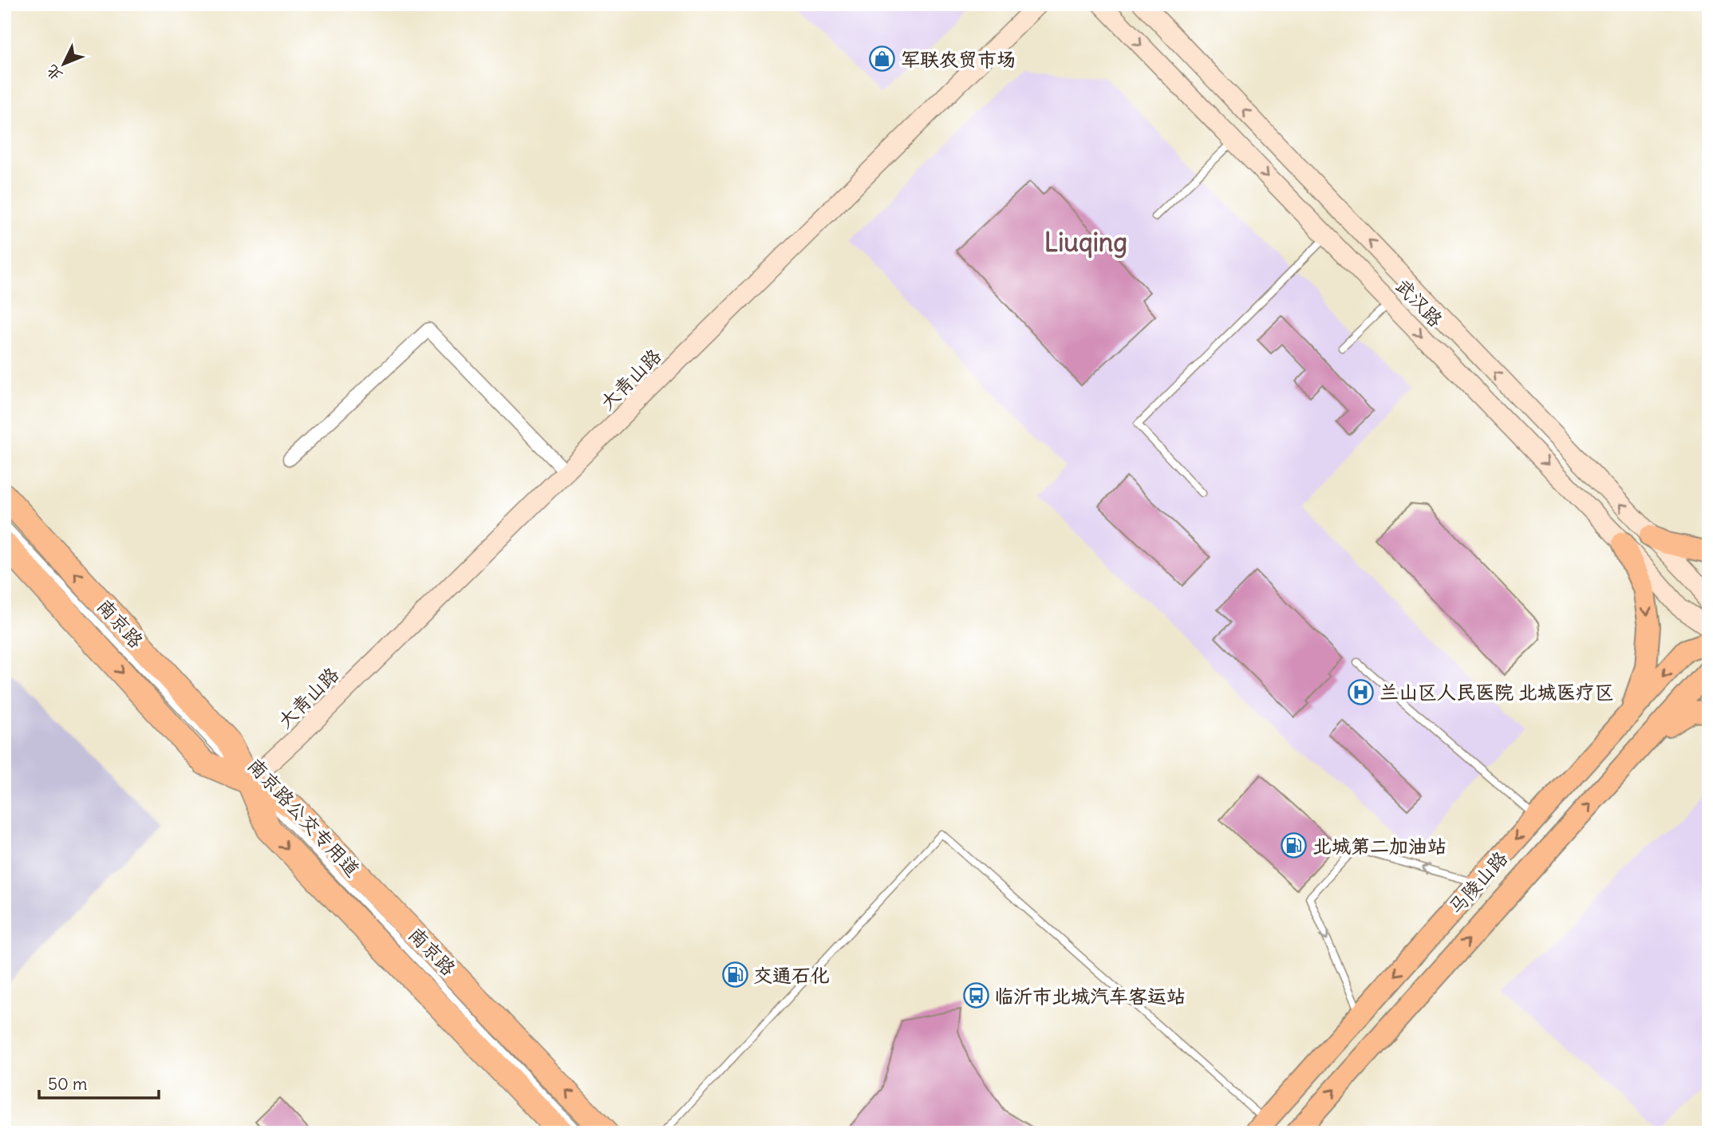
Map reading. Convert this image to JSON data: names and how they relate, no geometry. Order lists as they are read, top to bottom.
{
  "streets": {
    "highway": ["南京路"],
    "main road": ["武汉路", "大青山路", "马陵山路"],
    "lane": ["南京路公交专用道"]
  },
  "crossings": [
    ["大青山路", "南京路"],
    ["大青山路", "南京路公交专用道"],
    ["南京路", "南京路公交专用道"]
  ],
  "districts": ["Liuqing"],
  "places": {
    "shop": ["军联农贸市场"],
    "hospital": ["兰山区人民医院 北城医疗区"],
    "fuel station": ["北城第二加油站", "交通石化"],
    "bus stop": ["临沂市北城汽车客运站"]
  },
  "scale_bar": "50 m",
  "north": "bottom left"
}
